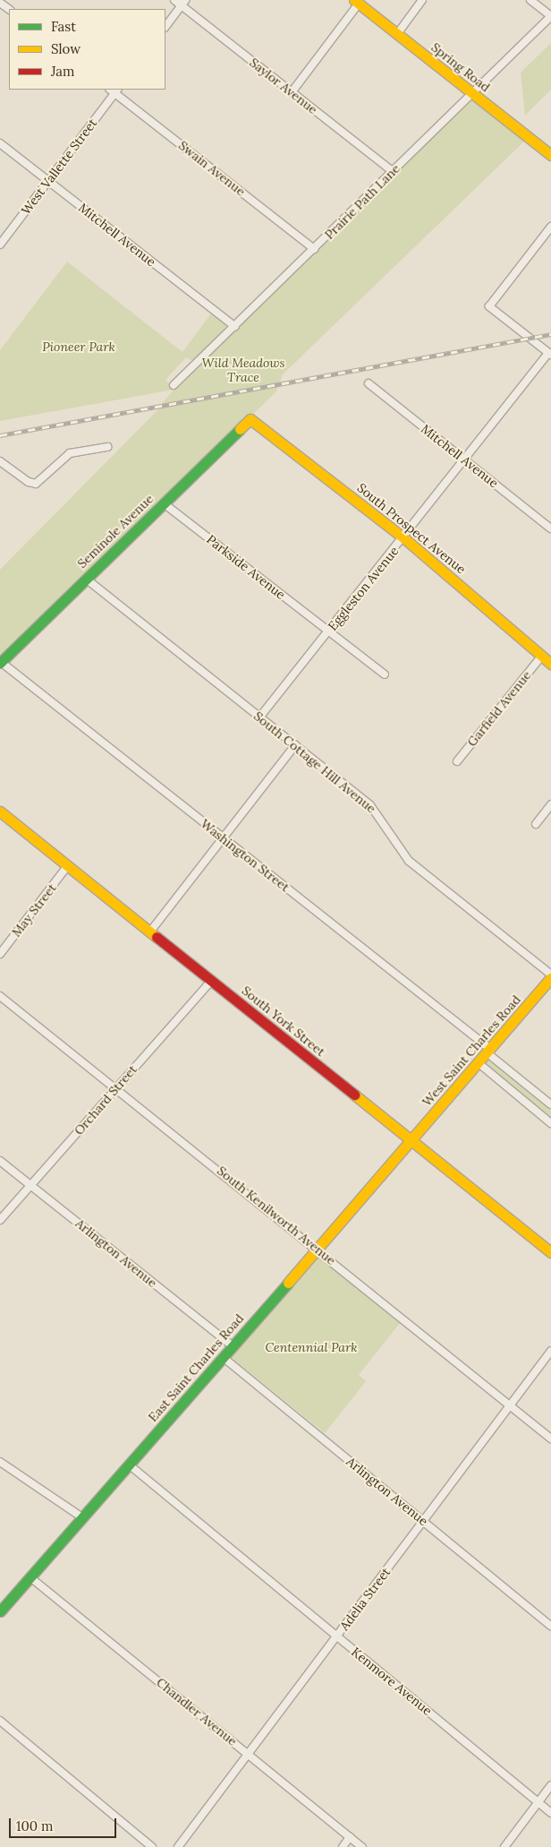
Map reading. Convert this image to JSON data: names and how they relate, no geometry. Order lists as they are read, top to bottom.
{
  "streets": {
    "main road": [
      "Spring Road",
      "South Prospect Avenue",
      "Seminole Avenue",
      "South York Street",
      "West Saint Charles Road",
      "East Saint Charles Road"
    ],
    "street": [
      "Saylor Avenue",
      "West Vallette Street",
      "Swain Avenue",
      "Prairie Path Lane",
      "Mitchell Avenue",
      "Parkside Avenue",
      "Eggleston Avenue",
      "Garfield Avenue",
      "South Cottage Hill Avenue",
      "Washington Street",
      "May Street",
      "Orchard Street",
      "South Kenilworth Avenue",
      "Arlington Avenue",
      "Adelia Street",
      "Kenmore Avenue",
      "Chandler Avenue"
    ]
  },
  "crossings": [
    ["Spring Road", "Prairie Path Lane"],
    ["Saylor Avenue", "Prairie Path Lane"],
    ["West Vallette Street", "Swain Avenue"],
    ["West Vallette Street", "Mitchell Avenue"],
    ["Swain Avenue", "Prairie Path Lane"],
    ["Prairie Path Lane", "Mitchell Avenue"],
    ["Mitchell Avenue", "Eggleston Avenue"],
    ["South Prospect Avenue", "Seminole Avenue"],
    ["South Prospect Avenue", "Eggleston Avenue"],
    ["South Prospect Avenue", "Garfield Avenue"],
    ["Seminole Avenue", "Parkside Avenue"],
    ["Seminole Avenue", "South Cottage Hill Avenue"],
    ["Seminole Avenue", "Washington Street"],
    ["Parkside Avenue", "Eggleston Avenue"],
    ["Eggleston Avenue", "South Cottage Hill Avenue"],
    ["South Cottage Hill Avenue", "West Saint Charles Road"],
    ["Washington Street", "West Saint Charles Road"],
    ["May Street", "South York Street"],
    ["South York Street", "West Saint Charles Road"],
    ["South York Street", "Orchard Street"],
    ["South York Street", "East Saint Charles Road"],
    ["West Saint Charles Road", "East Saint Charles Road"],
    ["Orchard Street", "South Kenilworth Avenue"],
    ["Orchard Street", "Arlington Avenue"],
    ["South Kenilworth Avenue", "East Saint Charles Road"],
    ["South Kenilworth Avenue", "Adelia Street"],
    ["Arlington Avenue", "East Saint Charles Road"],
    ["Arlington Avenue", "Adelia Street"],
    ["East Saint Charles Road", "Kenmore Avenue"],
    ["East Saint Charles Road", "Chandler Avenue"],
    ["Adelia Street", "Kenmore Avenue"],
    ["Adelia Street", "Chandler Avenue"]
  ],
  "parks": ["Pioneer Park", "Wild Meadows Trace", "Centennial Park"],
  "legend": ["Fast", "Slow", "Jam"],
  "scale_bar": "100 m"
}
